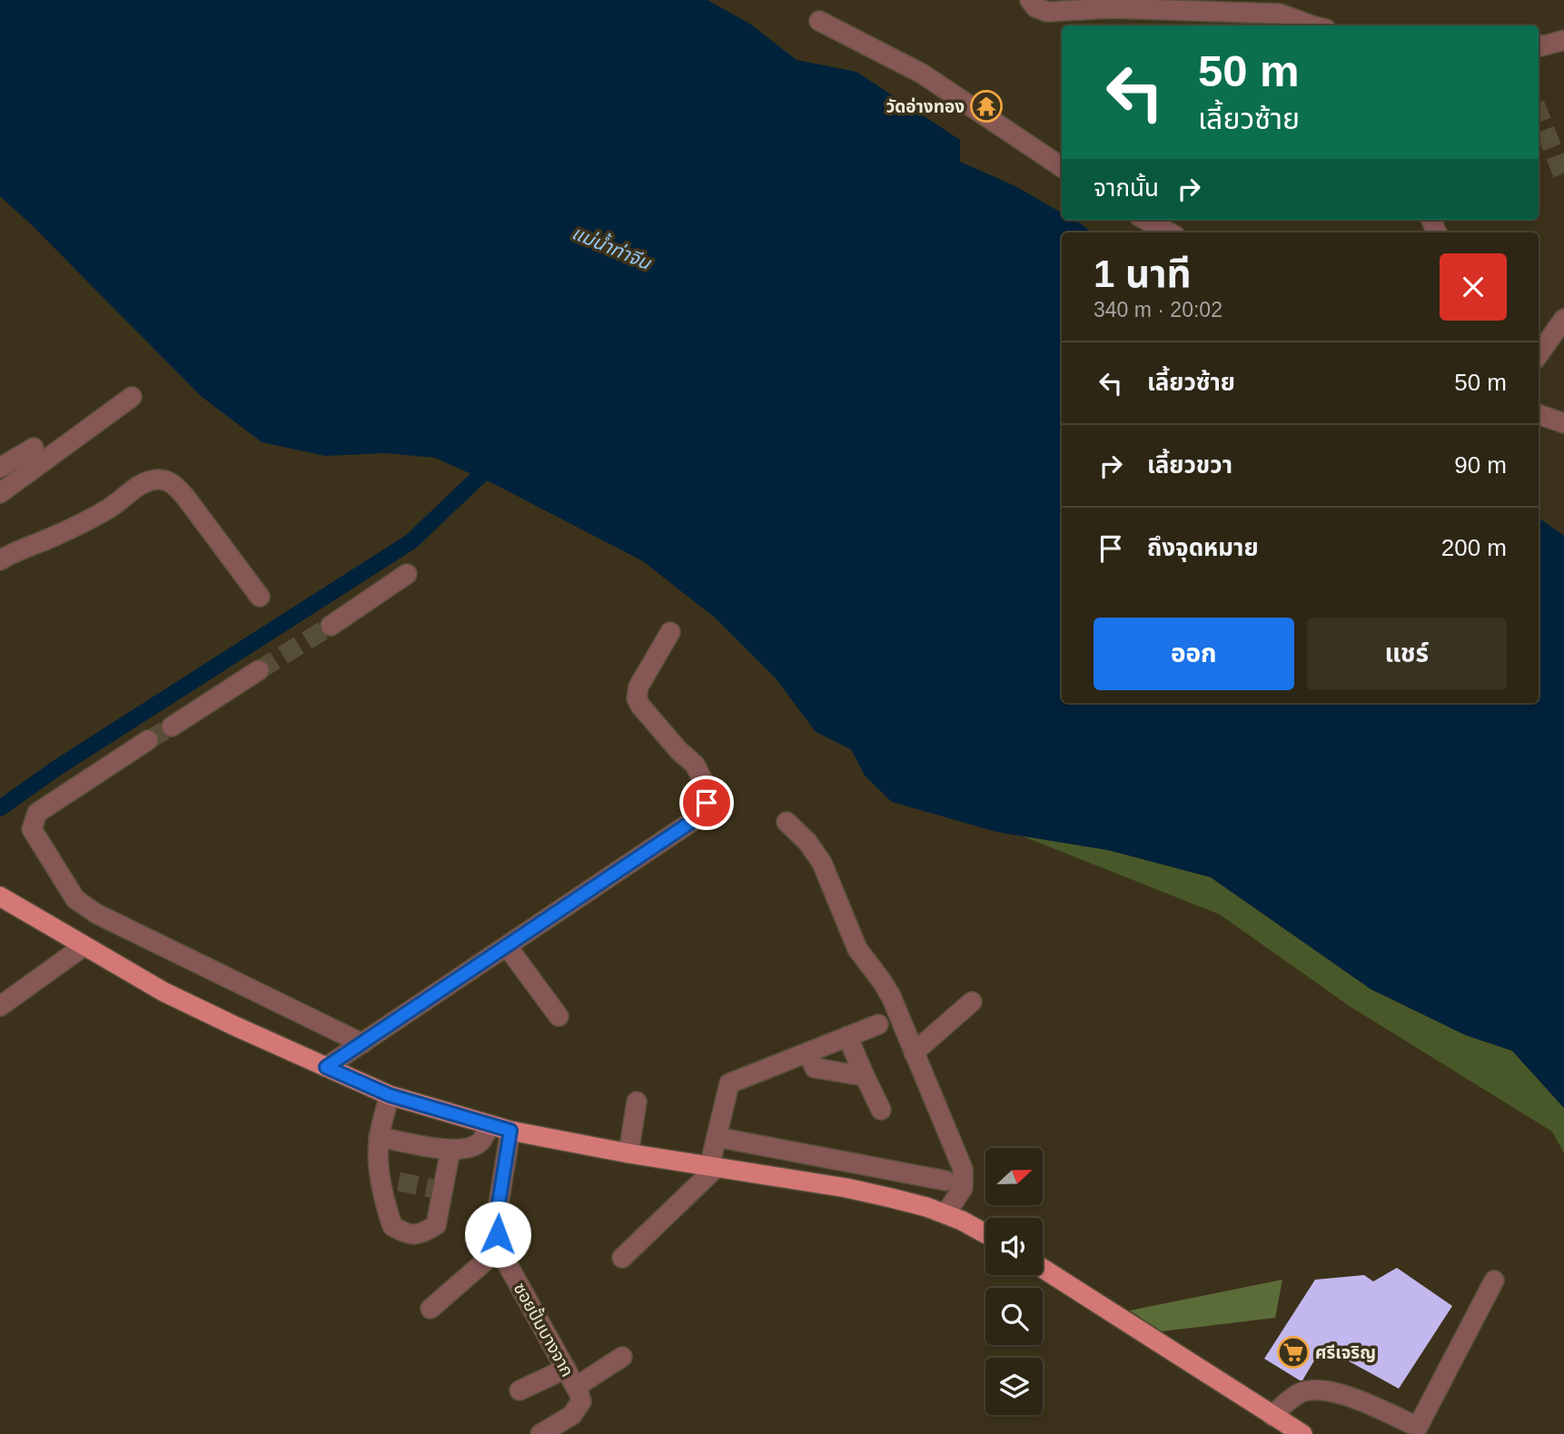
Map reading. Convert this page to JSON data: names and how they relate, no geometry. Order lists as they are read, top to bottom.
{
  "streets": {
    "street": ["ซอยปั้มบางจาก"]
  },
  "water": ["แม่น้ำท่าจีน"],
  "places": {
    "temple": ["วัดอ่างทอง"],
    "supermarket": ["ศรีเจริญ"]
  },
  "north": "right",
  "page": {
    "turn": ["50 m", "เลี้ยวซ้าย"],
    "then": "จากนั้น",
    "heading": ["1 นาที", "340 m · 20:02"],
    "list": [
      {
        "name": "เลี้ยวซ้าย",
        "value": "50 m"
      },
      {
        "name": "เลี้ยวขวา",
        "value": "90 m"
      },
      {
        "name": "ถึงจุดหมาย",
        "value": "200 m"
      }
    ],
    "buttons": ["ออก", "แชร์"]
  }
}
